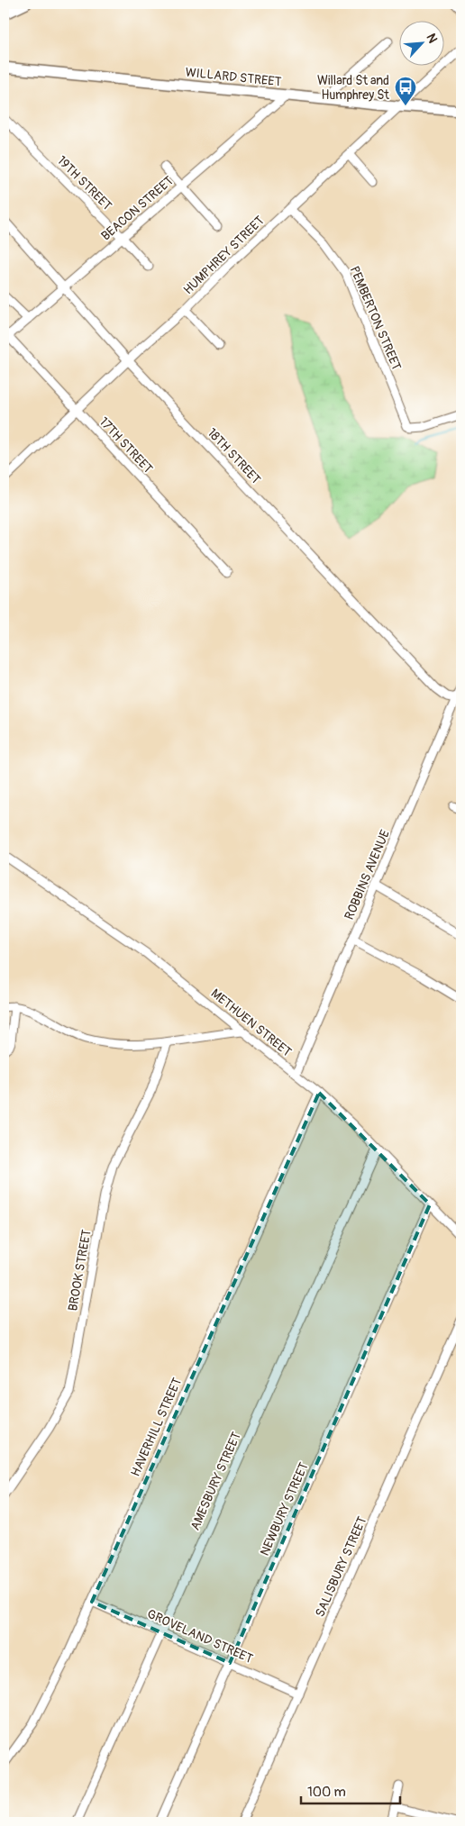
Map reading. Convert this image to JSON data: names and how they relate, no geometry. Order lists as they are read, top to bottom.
{
  "streets": {
    "main road": ["WILLARD STREET"],
    "street": [
      "19TH STREET",
      "BEACON STREET",
      "HUMPHREY STREET",
      "PEMBERTON STREET",
      "17TH STREET",
      "18TH STREET",
      "ROBBINS AVENUE",
      "METHUEN STREET",
      "BROOK STREET",
      "HAVERHILL STREET",
      "AMESBURY STREET",
      "NEWBURY STREET",
      "SALISBURY STREET",
      "GROVELAND STREET"
    ]
  },
  "crossings": [
    ["WILLARD STREET", "BEACON STREET"],
    ["WILLARD STREET", "HUMPHREY STREET"],
    ["19TH STREET", "BEACON STREET"],
    ["BEACON STREET", "17TH STREET"],
    ["BEACON STREET", "18TH STREET"],
    ["HUMPHREY STREET", "PEMBERTON STREET"],
    ["HUMPHREY STREET", "17TH STREET"],
    ["HUMPHREY STREET", "18TH STREET"],
    ["18TH STREET", "ROBBINS AVENUE"],
    ["ROBBINS AVENUE", "METHUEN STREET"],
    ["METHUEN STREET", "HAVERHILL STREET"],
    ["METHUEN STREET", "AMESBURY STREET"],
    ["METHUEN STREET", "NEWBURY STREET"],
    ["HAVERHILL STREET", "GROVELAND STREET"],
    ["AMESBURY STREET", "GROVELAND STREET"],
    ["NEWBURY STREET", "GROVELAND STREET"],
    ["SALISBURY STREET", "GROVELAND STREET"]
  ],
  "places": {
    "bus stop": ["Willard St and Humphrey St"]
  },
  "scale_bar": "100 m",
  "north": "top right"
}
